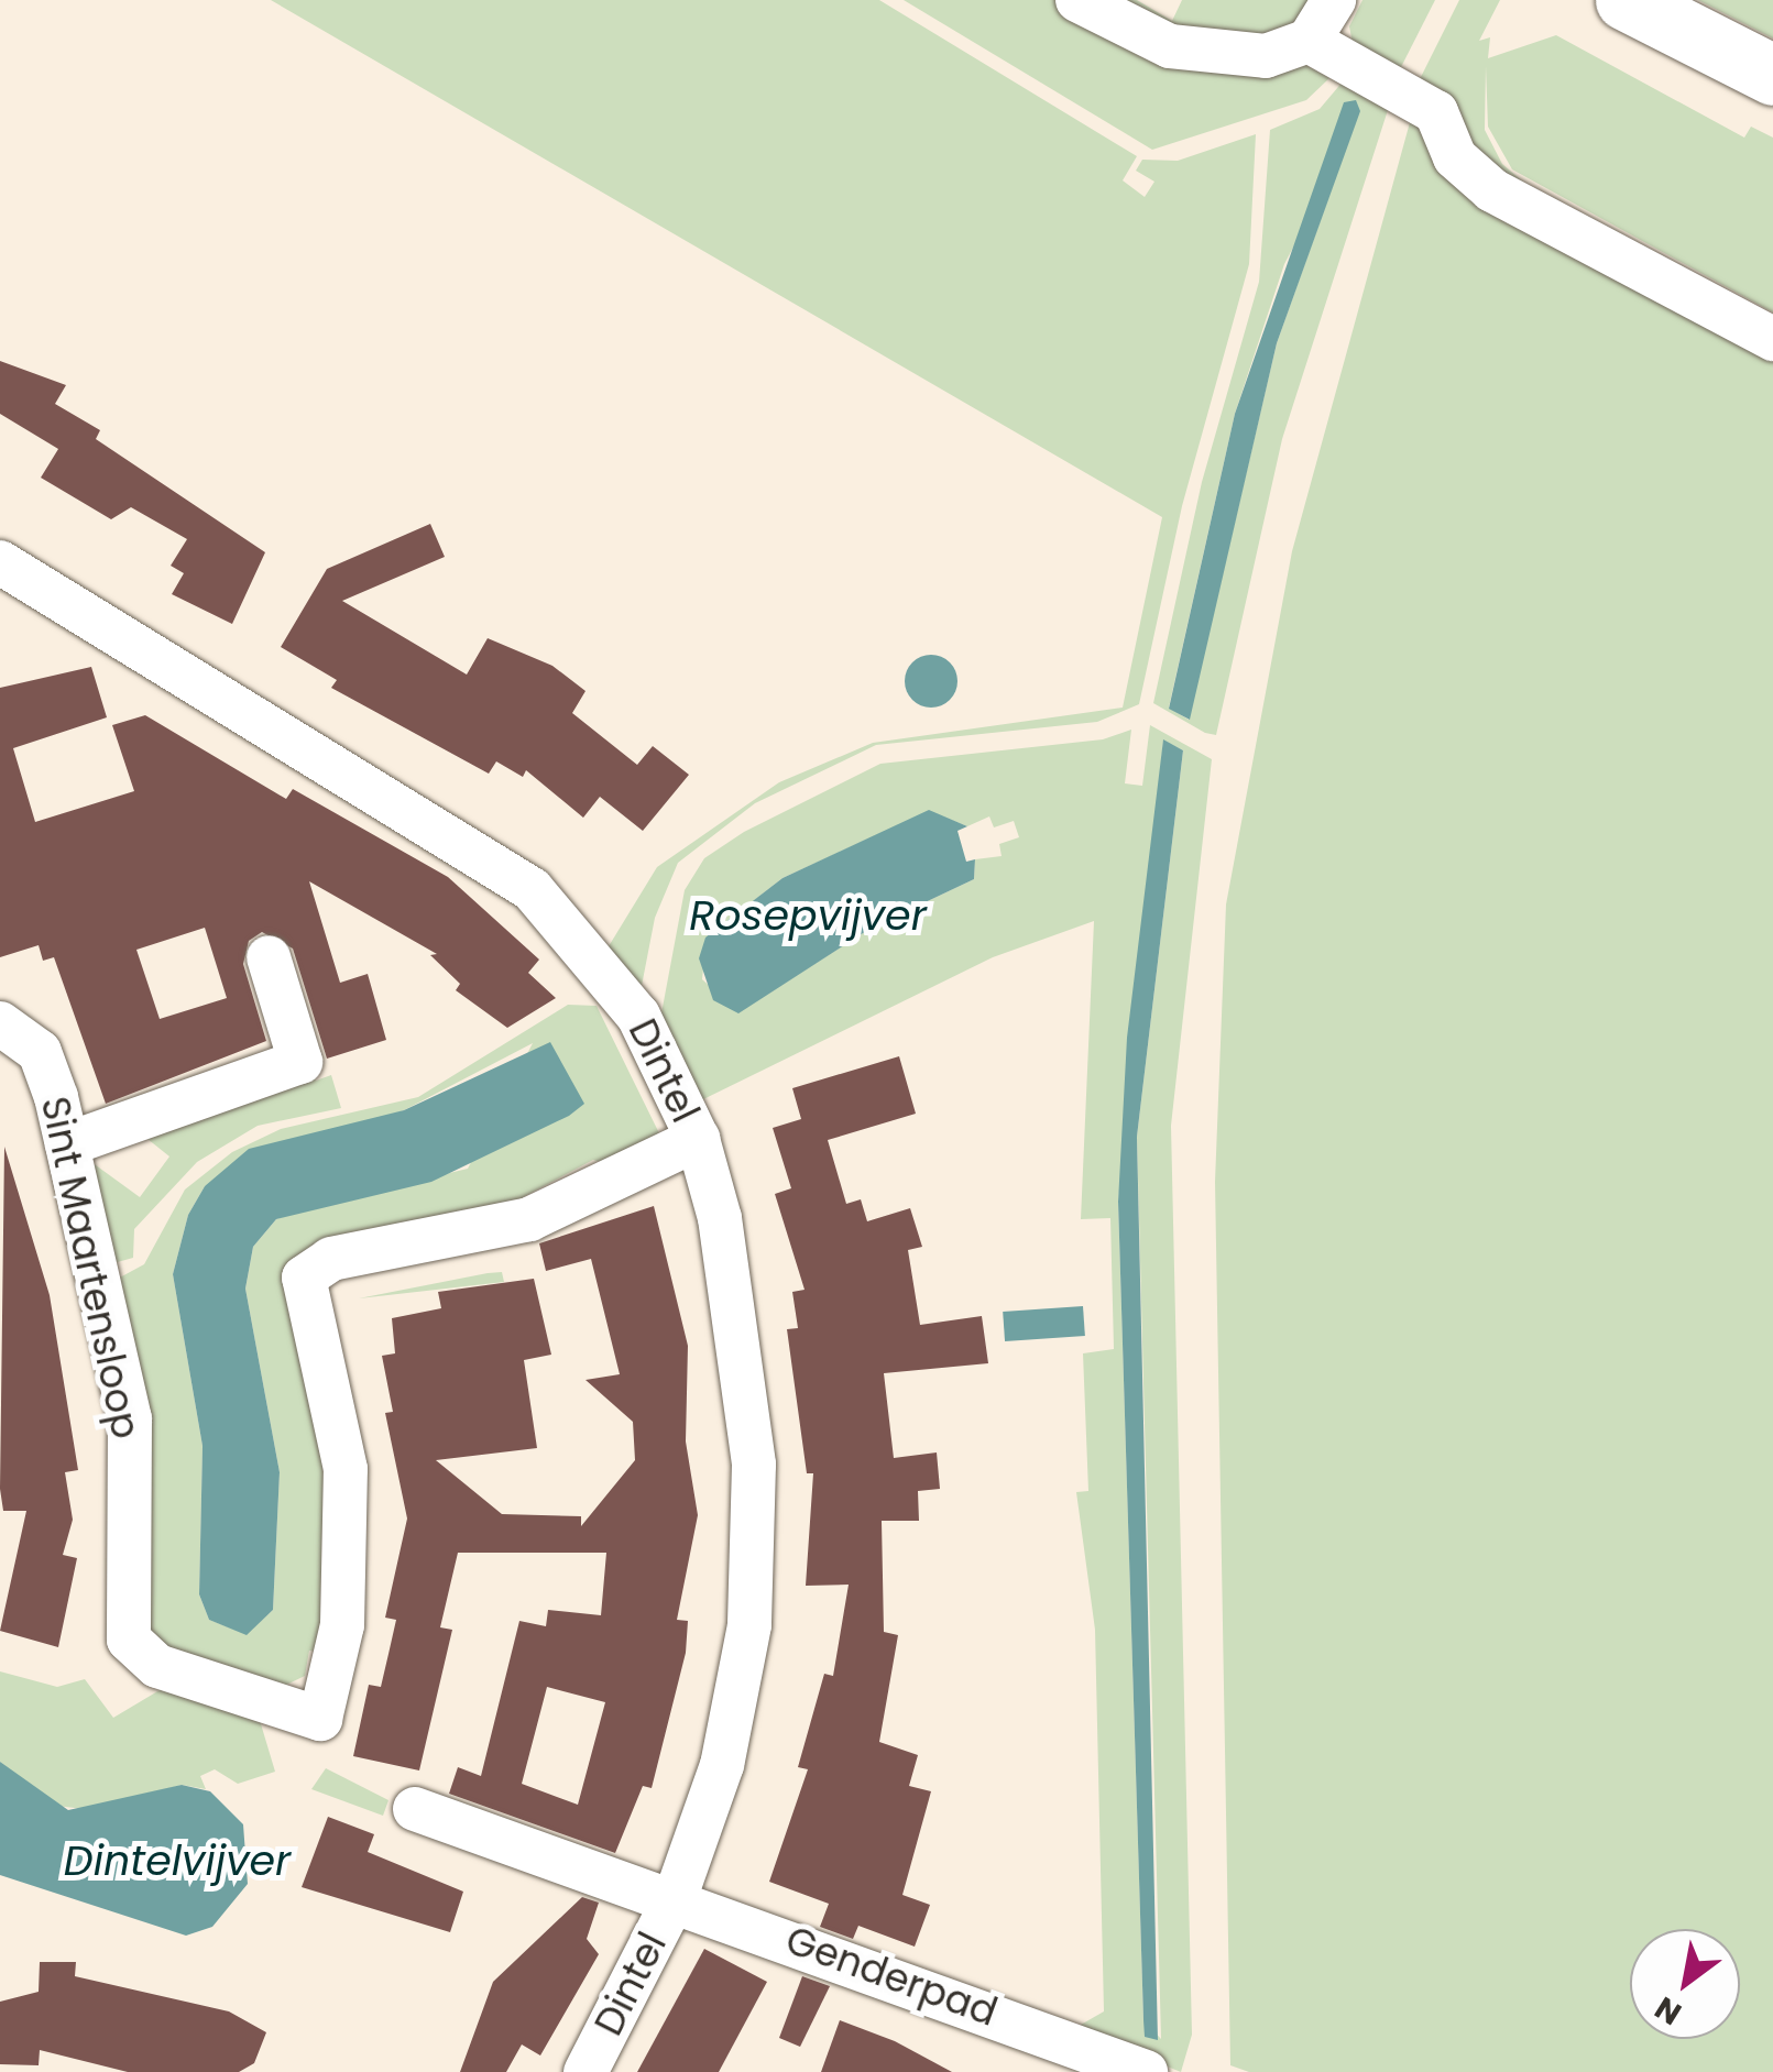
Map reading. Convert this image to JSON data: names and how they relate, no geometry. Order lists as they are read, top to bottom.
{
  "streets": {
    "street": ["Dintel", "Sint Maartensloop", "Genderpad"]
  },
  "crossings": [
    ["Dintel", "Sint Maartensloop"],
    ["Dintel", "Genderpad"]
  ],
  "water": ["Rosepvijver", "Dintelvijver"],
  "north": "bottom left"
}
